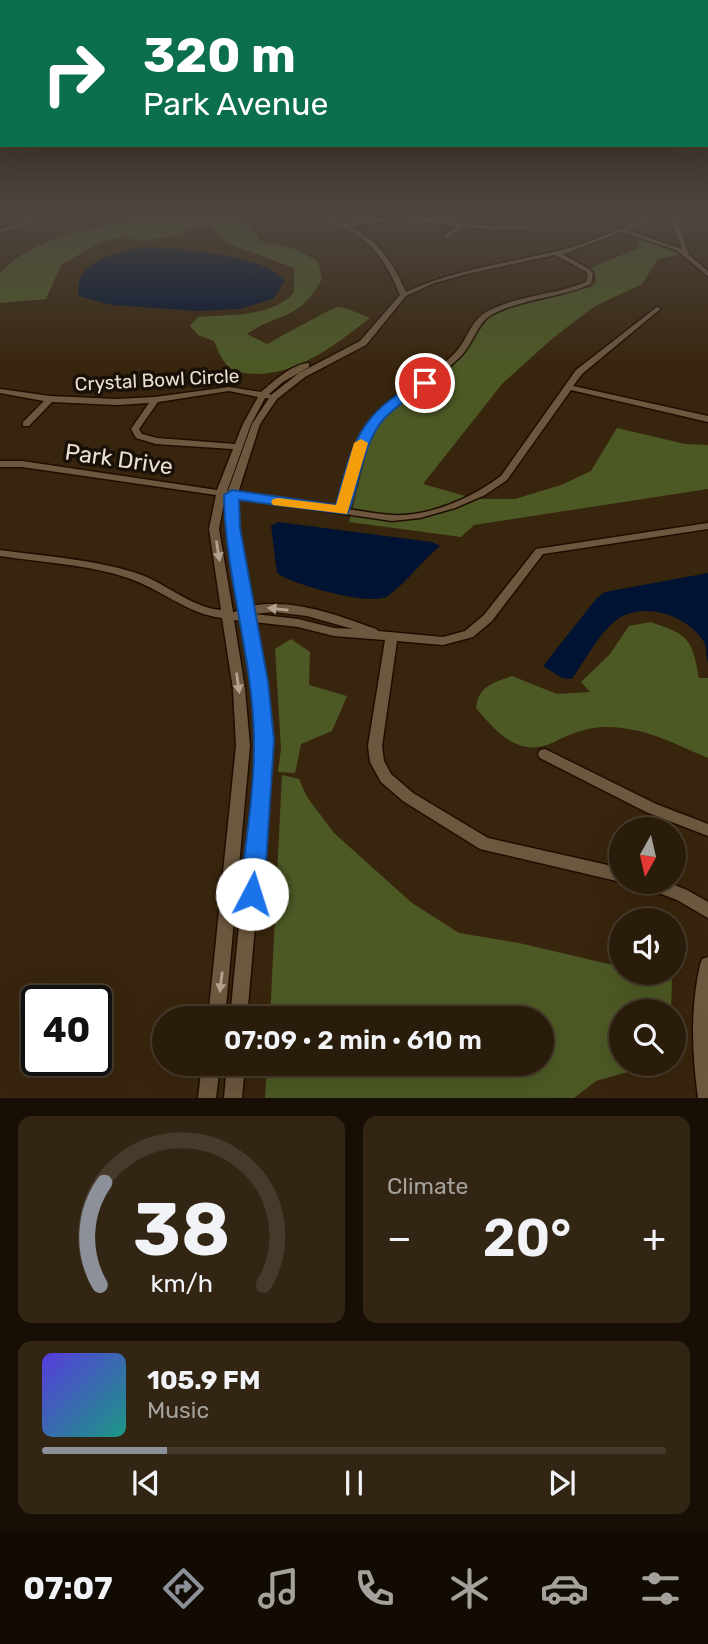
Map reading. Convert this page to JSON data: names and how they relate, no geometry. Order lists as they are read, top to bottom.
{
  "streets": {
    "street": ["Crystal Bowl Circle", "Park Drive"]
  },
  "north": "bottom",
  "page": {
    "turn": ["320 m", "Park Avenue"],
    "limit": "40",
    "trip": "07:09 · 2 min · 610 m",
    "tile": "Climate",
    "heat": ["−", "20°", "+"],
    "song": ["105.9 FM", "Music"],
    "tabs": "07:07",
    "gauge": ["38", "km/h"]
  }
}
